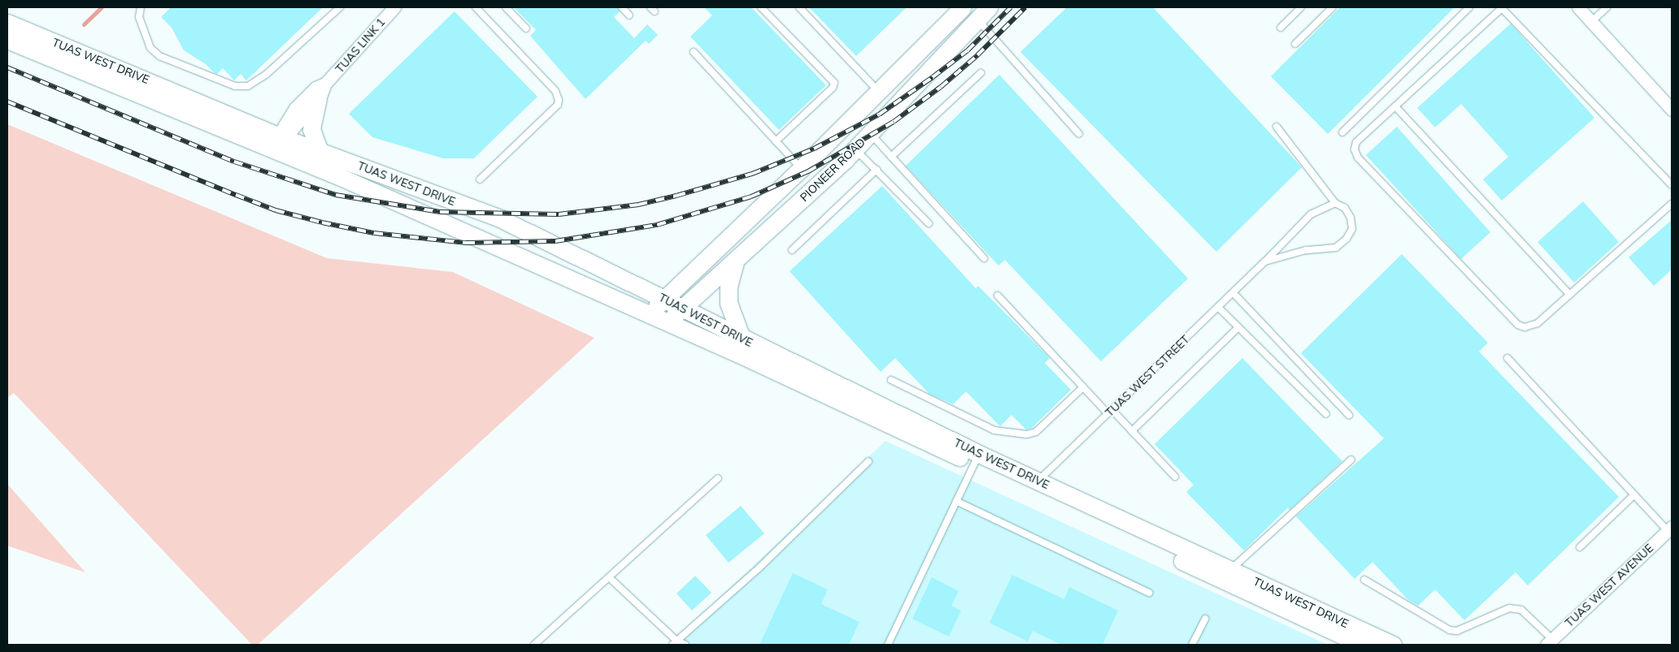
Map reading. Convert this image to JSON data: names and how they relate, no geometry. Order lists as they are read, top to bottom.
{
  "streets": {
    "main road": ["TUAS WEST DRIVE", "PIONEER ROAD"],
    "street": ["TUAS LINK 1", "TUAS WEST AVENUE"],
    "lane": ["TUAS WEST STREET"]
  },
  "crossings": [
    ["TUAS LINK 1", "TUAS WEST DRIVE"],
    ["TUAS WEST DRIVE", "PIONEER ROAD"],
    ["TUAS WEST DRIVE", "TUAS WEST STREET"]
  ]
}
